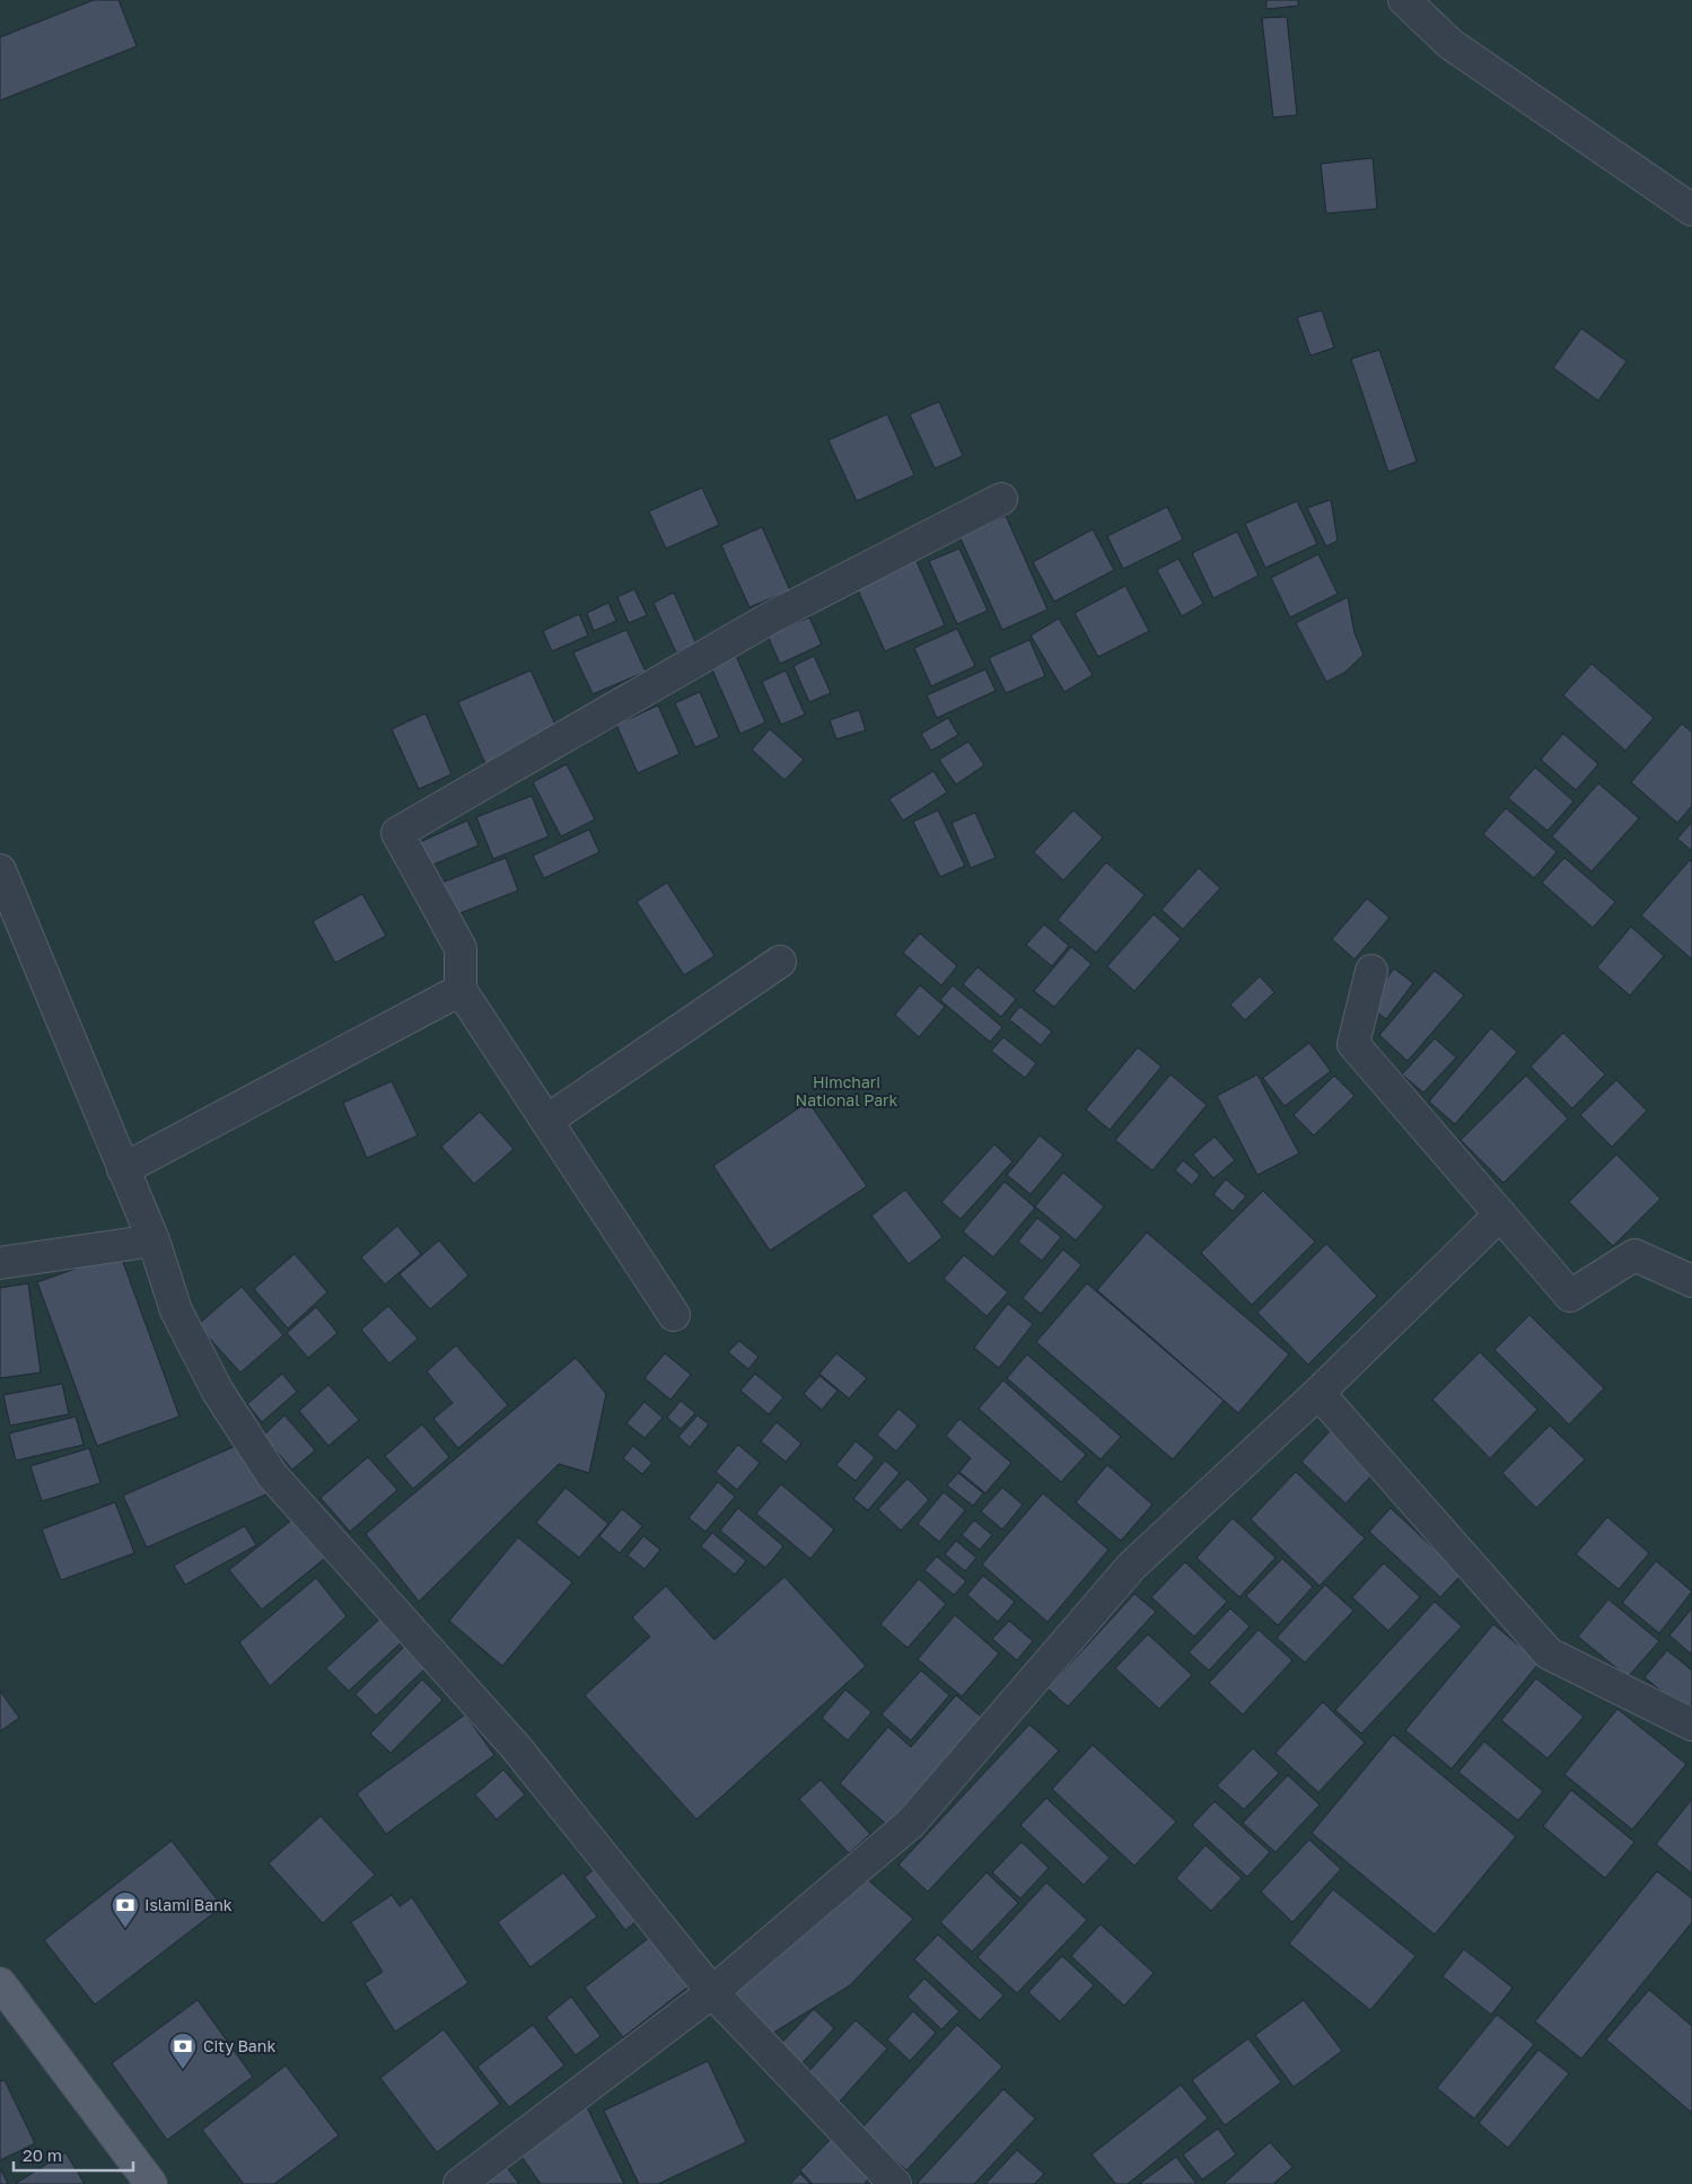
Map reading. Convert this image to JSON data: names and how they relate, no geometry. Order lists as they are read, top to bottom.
{
  "parks": ["Himchari National Park"],
  "places": {
    "bank": ["Islami Bank", "City Bank"]
  },
  "scale_bar": "20 m"
}
